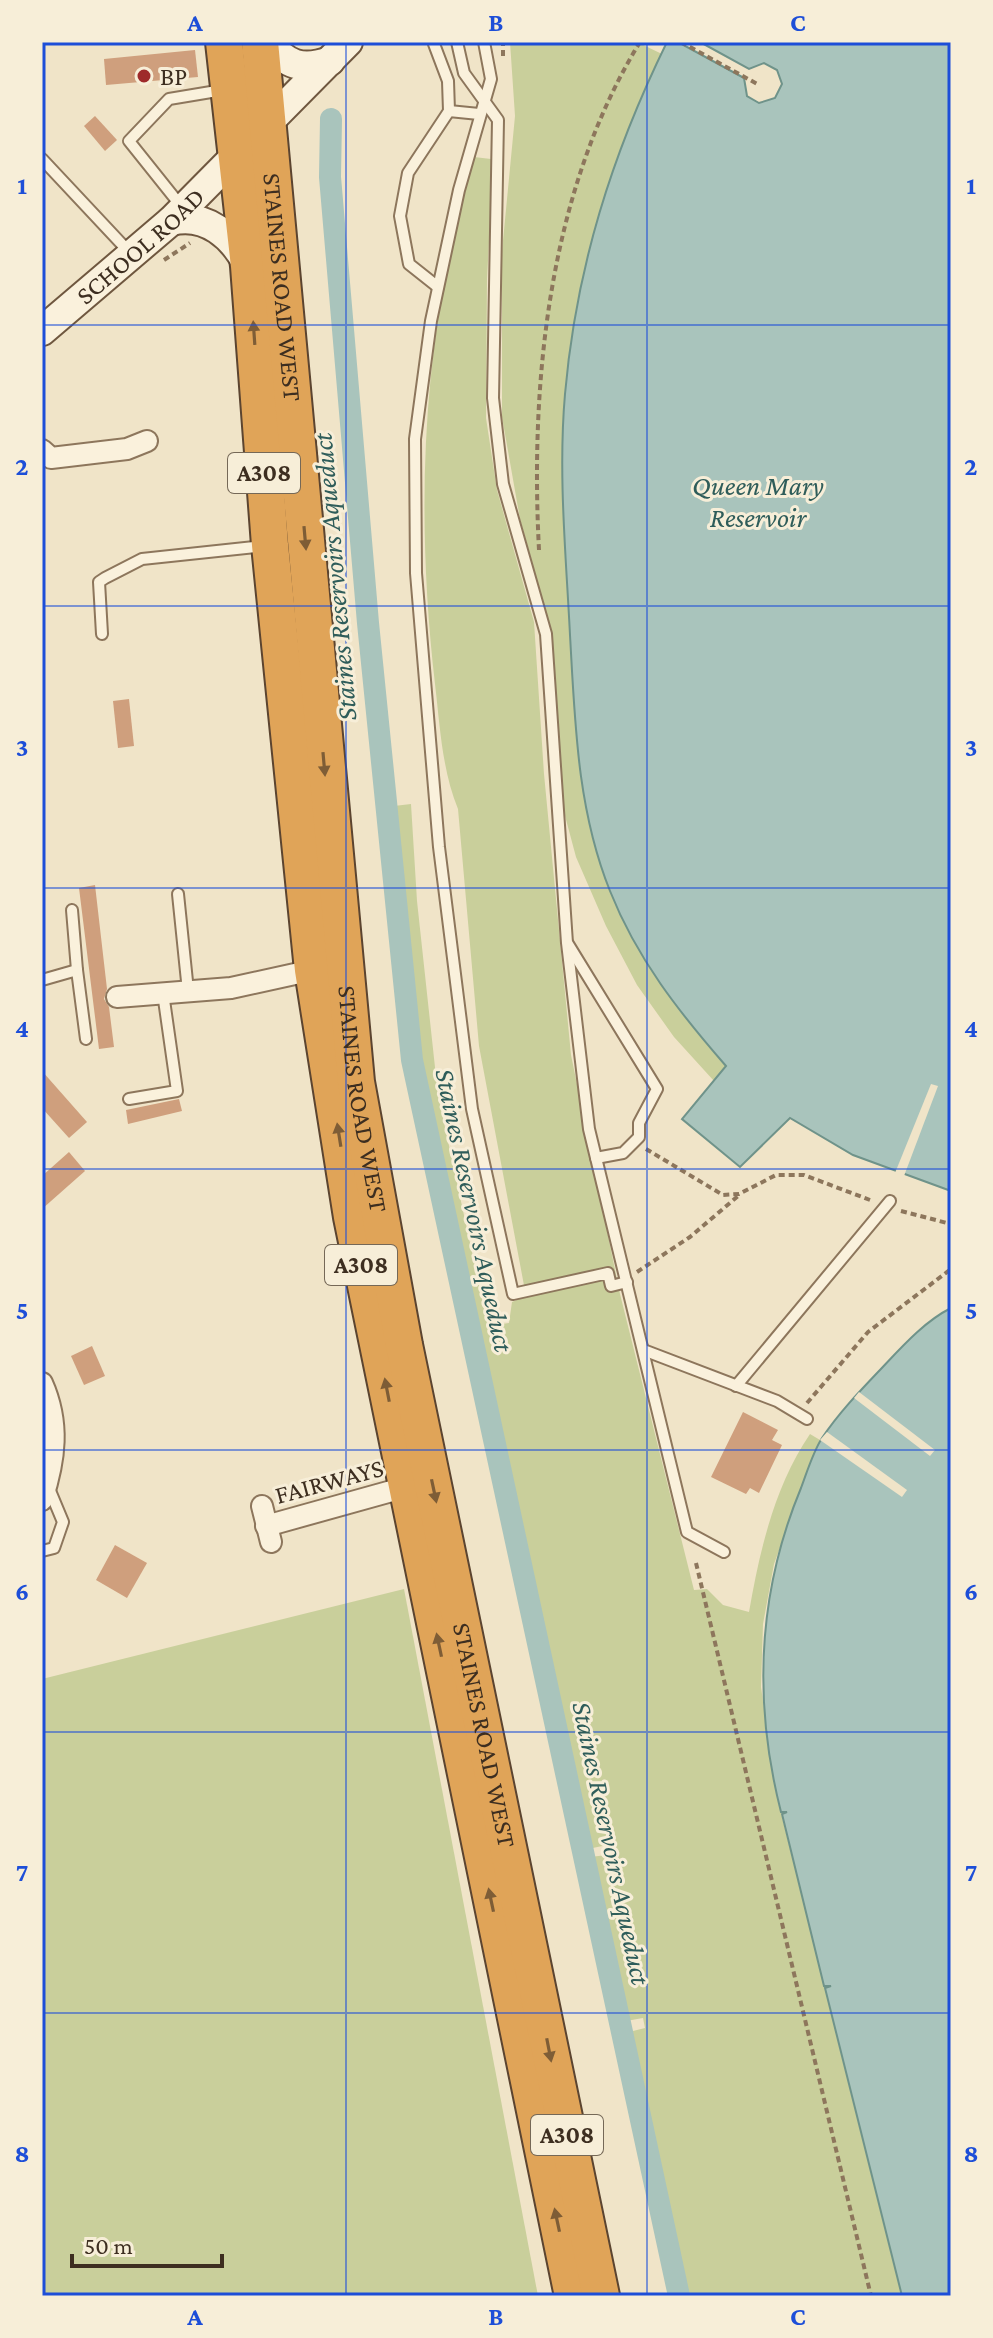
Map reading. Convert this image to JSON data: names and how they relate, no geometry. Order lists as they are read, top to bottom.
{
  "streets": {
    "highway": ["STAINES ROAD WEST", "A308"],
    "main road": ["SCHOOL ROAD"],
    "street": ["FAIRWAYS"]
  },
  "crossings": [
    ["SCHOOL ROAD", "STAINES ROAD WEST"],
    ["SCHOOL ROAD", "A308"],
    ["STAINES ROAD WEST", "A308"],
    ["STAINES ROAD WEST", "FAIRWAYS"]
  ],
  "water": ["Queen Mary Reservoir", "Staines Reservoirs Aqueduct"],
  "places": ["BP"],
  "scale_bar": "50 m",
  "grid": {
    "columns": ["A", "B", "C"],
    "rows": [
      "1",
      "2",
      "3",
      "4",
      "5",
      "6",
      "7",
      "8"
    ]
  }
}
